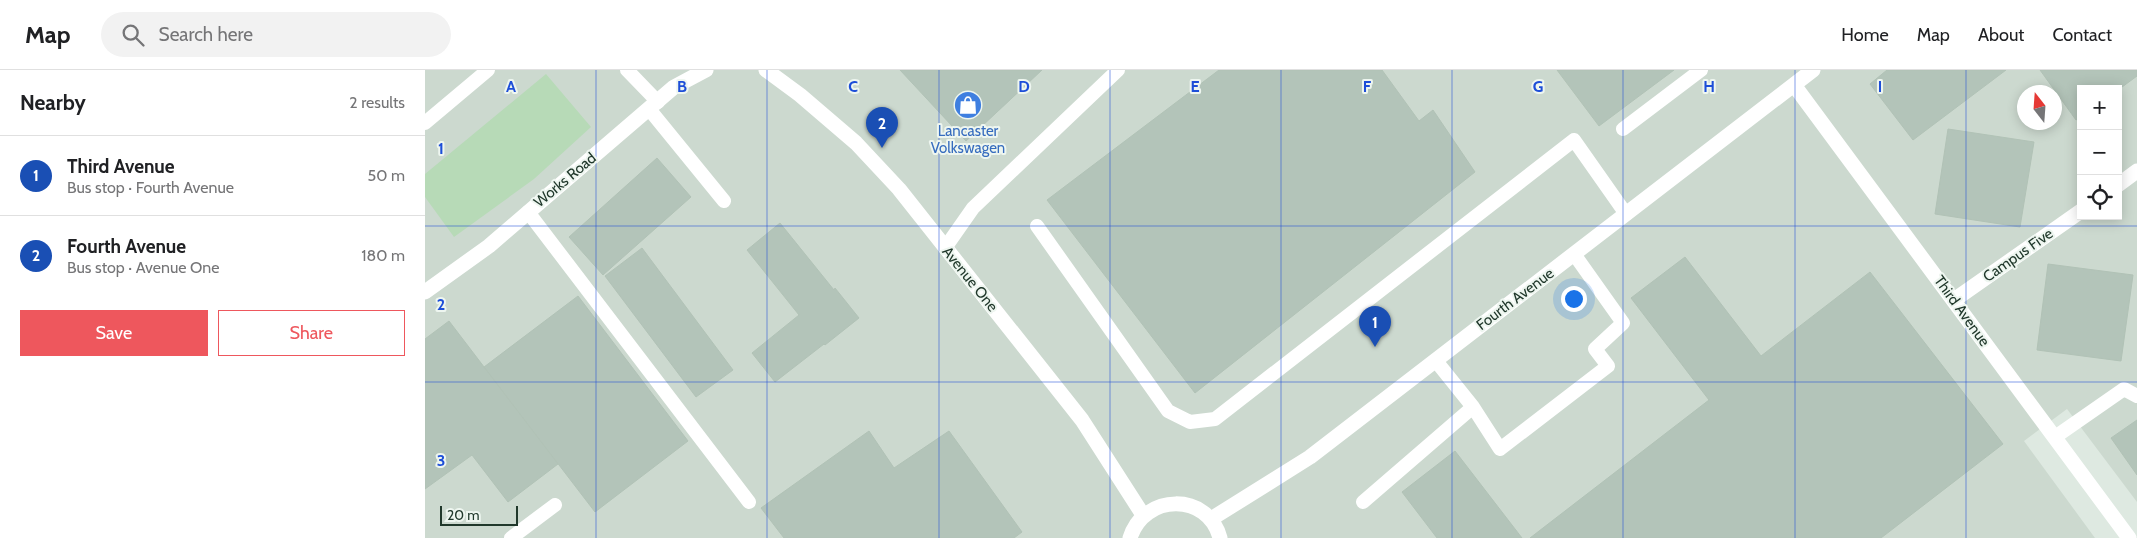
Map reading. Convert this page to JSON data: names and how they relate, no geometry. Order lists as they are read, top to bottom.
{
  "streets": {
    "street": [
      "Works Road",
      "Campus Five",
      "Avenue One",
      "Fourth Avenue",
      "Third Avenue"
    ]
  },
  "crossings": [
    ["Campus Five", "Third Avenue"],
    ["Fourth Avenue", "Third Avenue"]
  ],
  "places": {
    "shop": ["Lancaster Volkswagen"]
  },
  "scale_bar": "20 m",
  "north": "top",
  "page": {
    "header": "Map",
    "search": "Search here",
    "nav": [
      "Home",
      "Map",
      "About",
      "Contact"
    ],
    "heading": ["Nearby", "2 results"],
    "map_buttons": ["+", "−"],
    "pins": ["2", "1"],
    "list": [
      {
        "mark": "1",
        "name": "Third Avenue",
        "note": "Bus stop · Fourth Avenue",
        "value": "50 m"
      },
      {
        "mark": "2",
        "name": "Fourth Avenue",
        "note": "Bus stop · Avenue One",
        "value": "180 m"
      }
    ],
    "buttons": ["Save", "Share"],
    "scale": "20 m"
  },
  "grid": {
    "columns": [
      "A",
      "B",
      "C",
      "D",
      "E",
      "F",
      "G",
      "H",
      "I"
    ],
    "rows": ["1", "2", "3"]
  }
}
